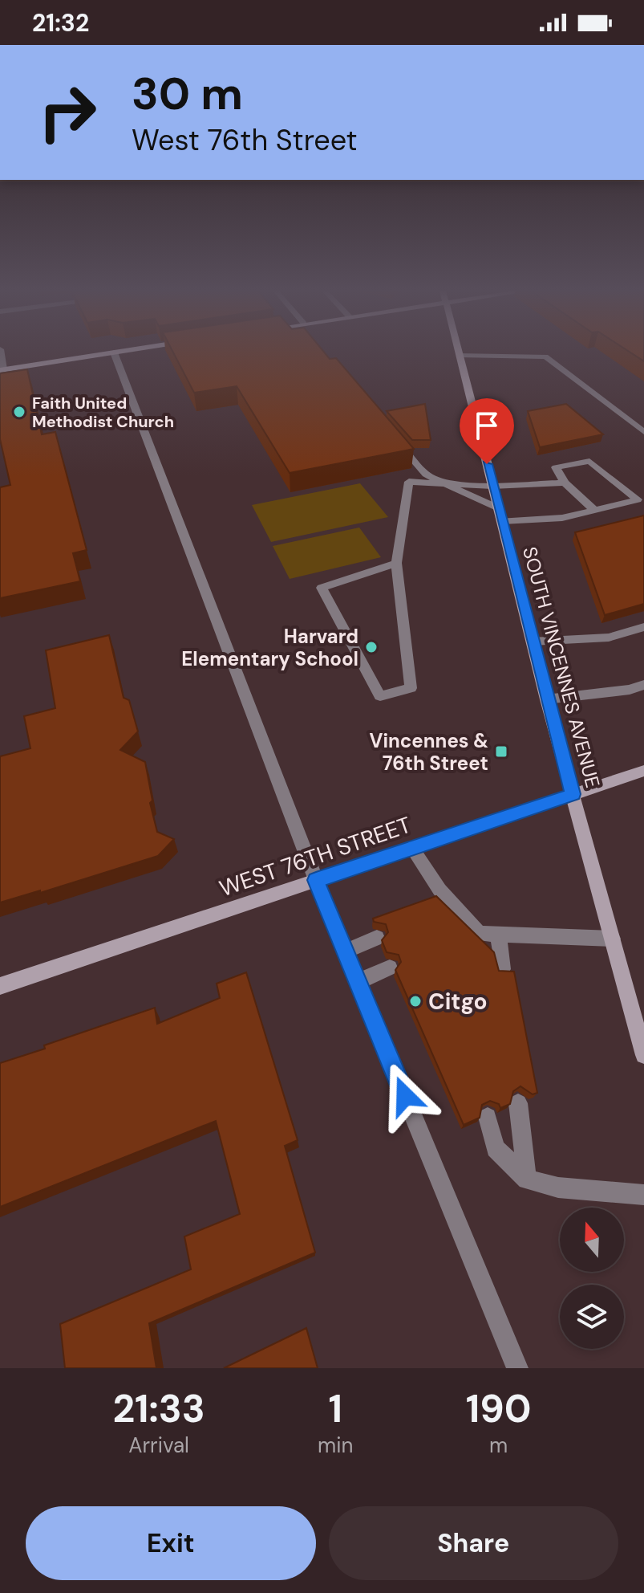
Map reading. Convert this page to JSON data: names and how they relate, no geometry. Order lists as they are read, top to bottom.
{
  "streets": {
    "street": ["SOUTH VINCENNES AVENUE", "WEST 76TH STREET"]
  },
  "crossings": [
    ["SOUTH VINCENNES AVENUE", "WEST 76TH STREET"]
  ],
  "places": {
    "other": ["Faith United Methodist Church", "Harvard Elementary School", "Citgo"],
    "transit": ["Vincennes & 76th Street"]
  },
  "north": "top",
  "page": {
    "status": "21:32",
    "turn": ["30 m", "West 76th Street"],
    "eta": [
      "21:33",
      "Arrival",
      "1",
      "min",
      "190",
      "m"
    ],
    "buttons": ["Exit", "Share"]
  }
}
